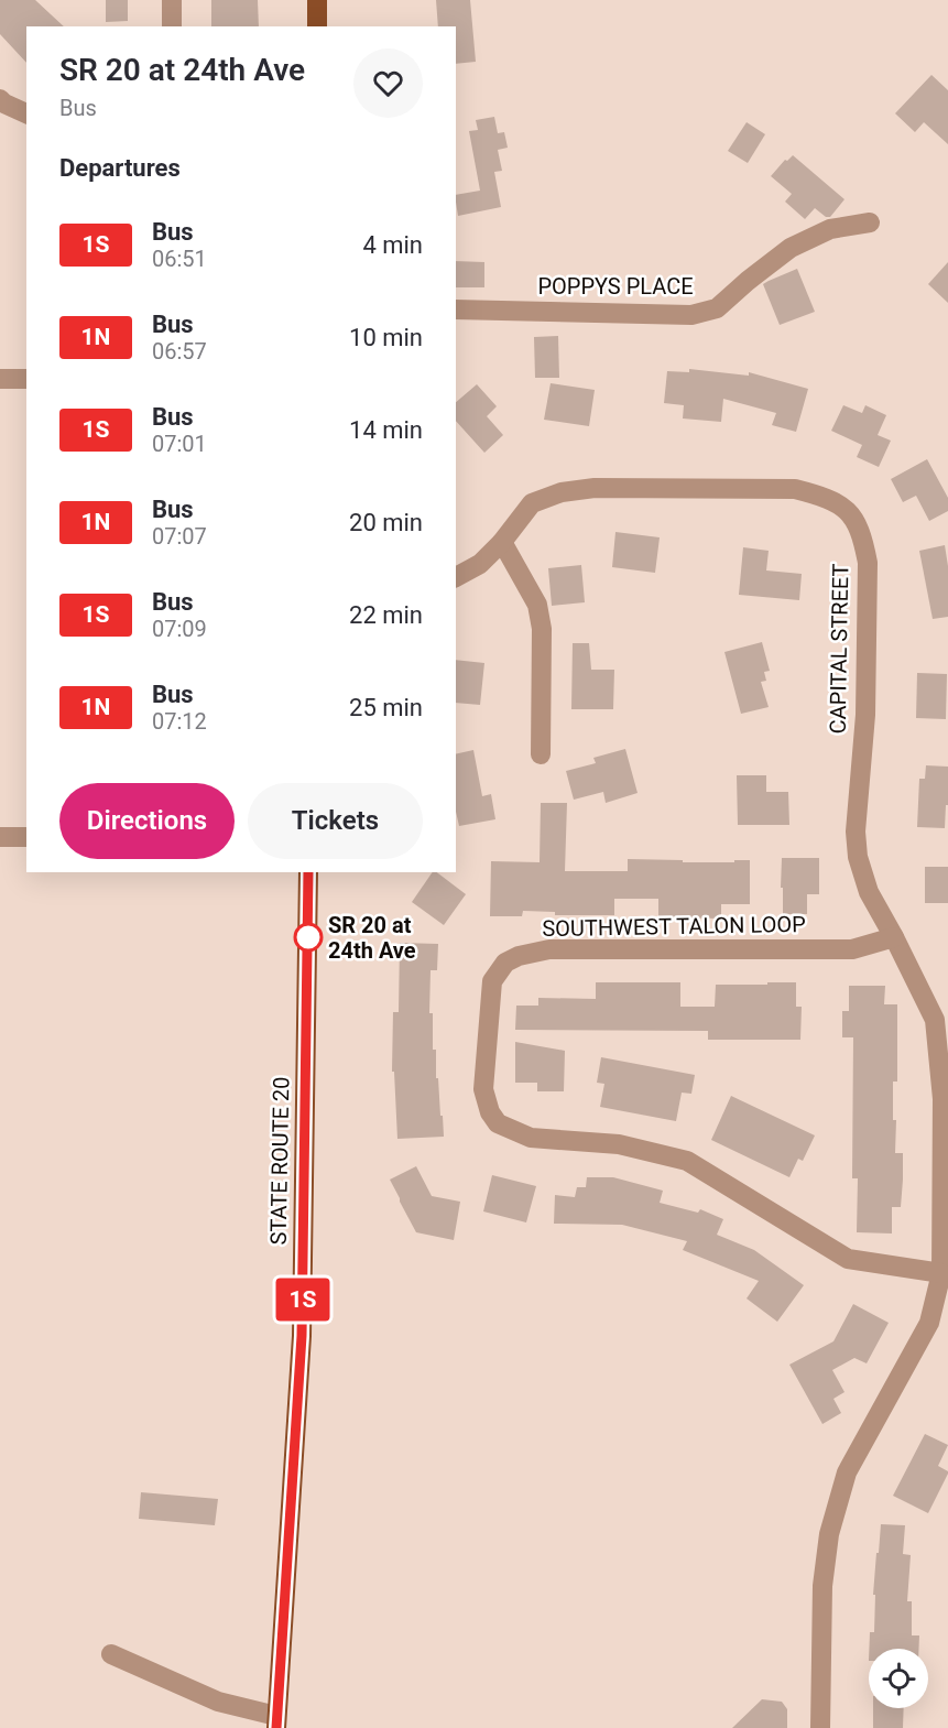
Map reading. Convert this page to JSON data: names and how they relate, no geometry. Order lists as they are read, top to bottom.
{
  "streets": {
    "main road": ["STATE ROUTE 20"],
    "street": ["POPPYS PLACE", "CAPITAL STREET", "SOUTHWEST TALON LOOP"]
  },
  "crossings": [
    ["CAPITAL STREET", "SOUTHWEST TALON LOOP"]
  ],
  "places": ["SR 20 at 24th Ave"],
  "lines": ["bus line 1S"],
  "page": {
    "on_map": "1S",
    "heading": [
      ["SR 20 at 24th Ave", "Bus"],
      "Departures"
    ],
    "list": [
      {
        "mark": "1S",
        "name": "Bus",
        "note": "06:51",
        "value": "4 min"
      },
      {
        "mark": "1N",
        "name": "Bus",
        "note": "06:57",
        "value": "10 min"
      },
      {
        "mark": "1S",
        "name": "Bus",
        "note": "07:01",
        "value": "14 min"
      },
      {
        "mark": "1N",
        "name": "Bus",
        "note": "07:07",
        "value": "20 min"
      },
      {
        "mark": "1S",
        "name": "Bus",
        "note": "07:09",
        "value": "22 min"
      },
      {
        "mark": "1N",
        "name": "Bus",
        "note": "07:12",
        "value": "25 min"
      }
    ],
    "buttons": ["Directions", "Tickets"]
  }
}
